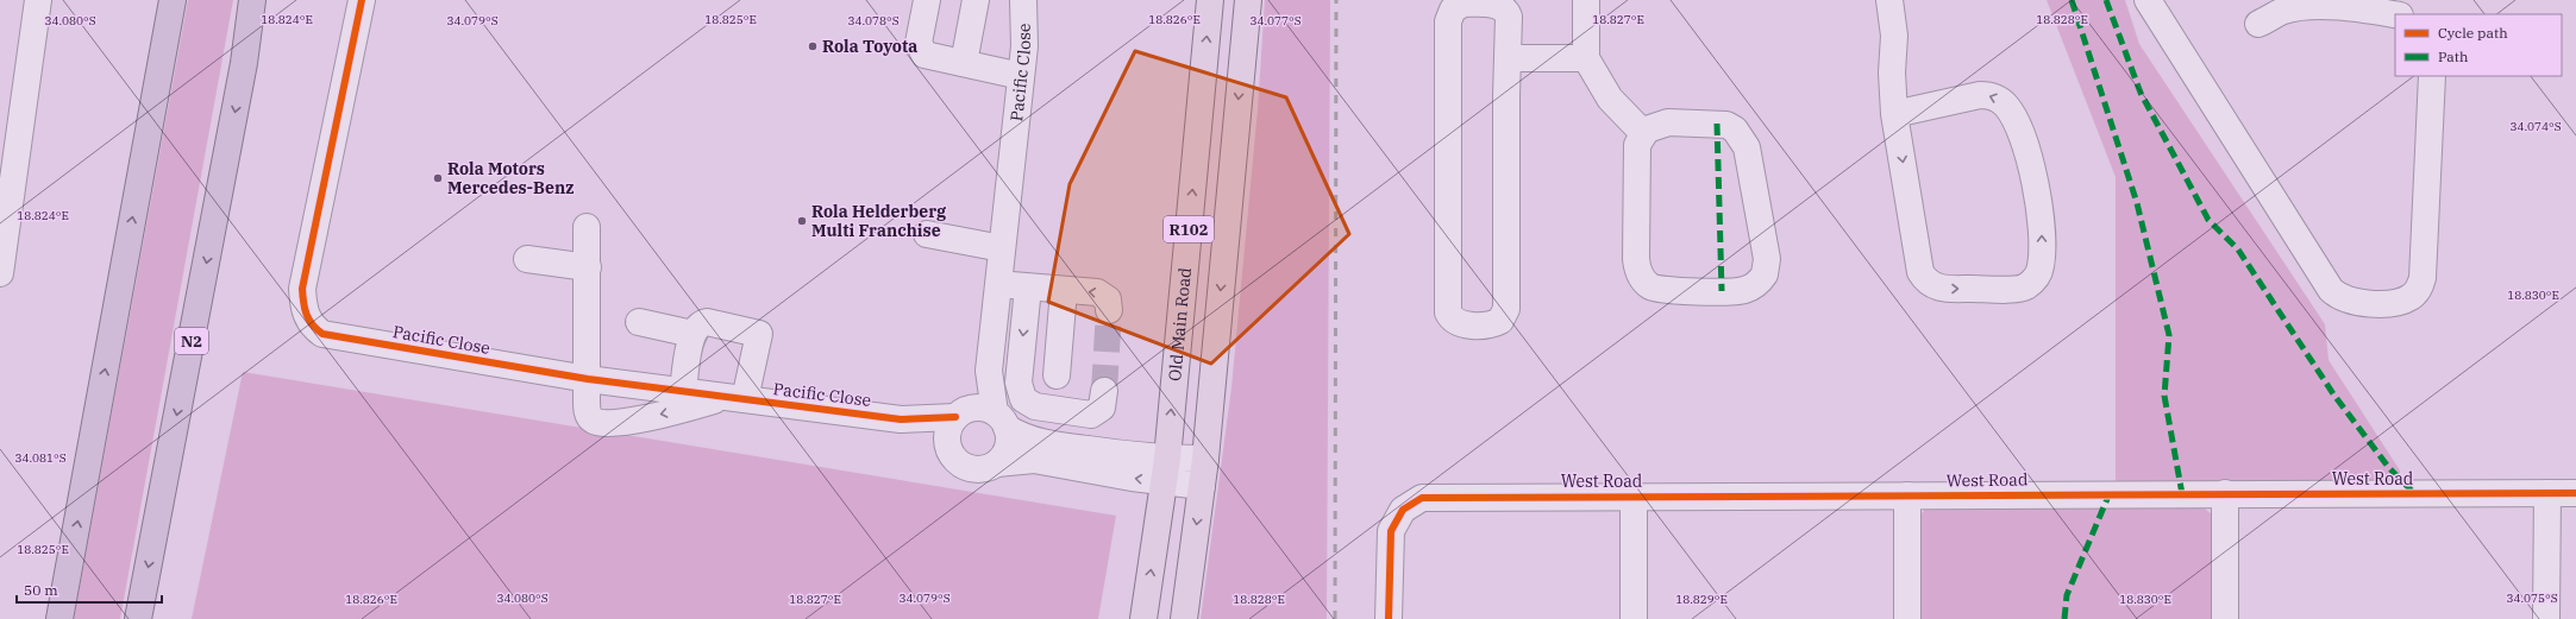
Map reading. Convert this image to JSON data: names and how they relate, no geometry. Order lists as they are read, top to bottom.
{
  "streets": {
    "highway": ["N2"],
    "main road": ["R102", "Old Main Road"],
    "street": ["Pacific Close", "West Road"]
  },
  "places": ["Rola Toyota", "Rola Motors Mercedes-Benz", "Rola Helderberg Multi Franchise"],
  "legend": ["Cycle path", "Path"],
  "scale_bar": "50 m",
  "coordinates": [
    "18.824°E",
    "18.825°E",
    "18.826°E",
    "18.827°E",
    "18.828°E",
    "34.080°S",
    "34.079°S",
    "34.078°S",
    "34.077°S",
    "34.074°S",
    "18.830°E",
    "34.081°S",
    "34.075°S",
    "18.829°E"
  ]
}
